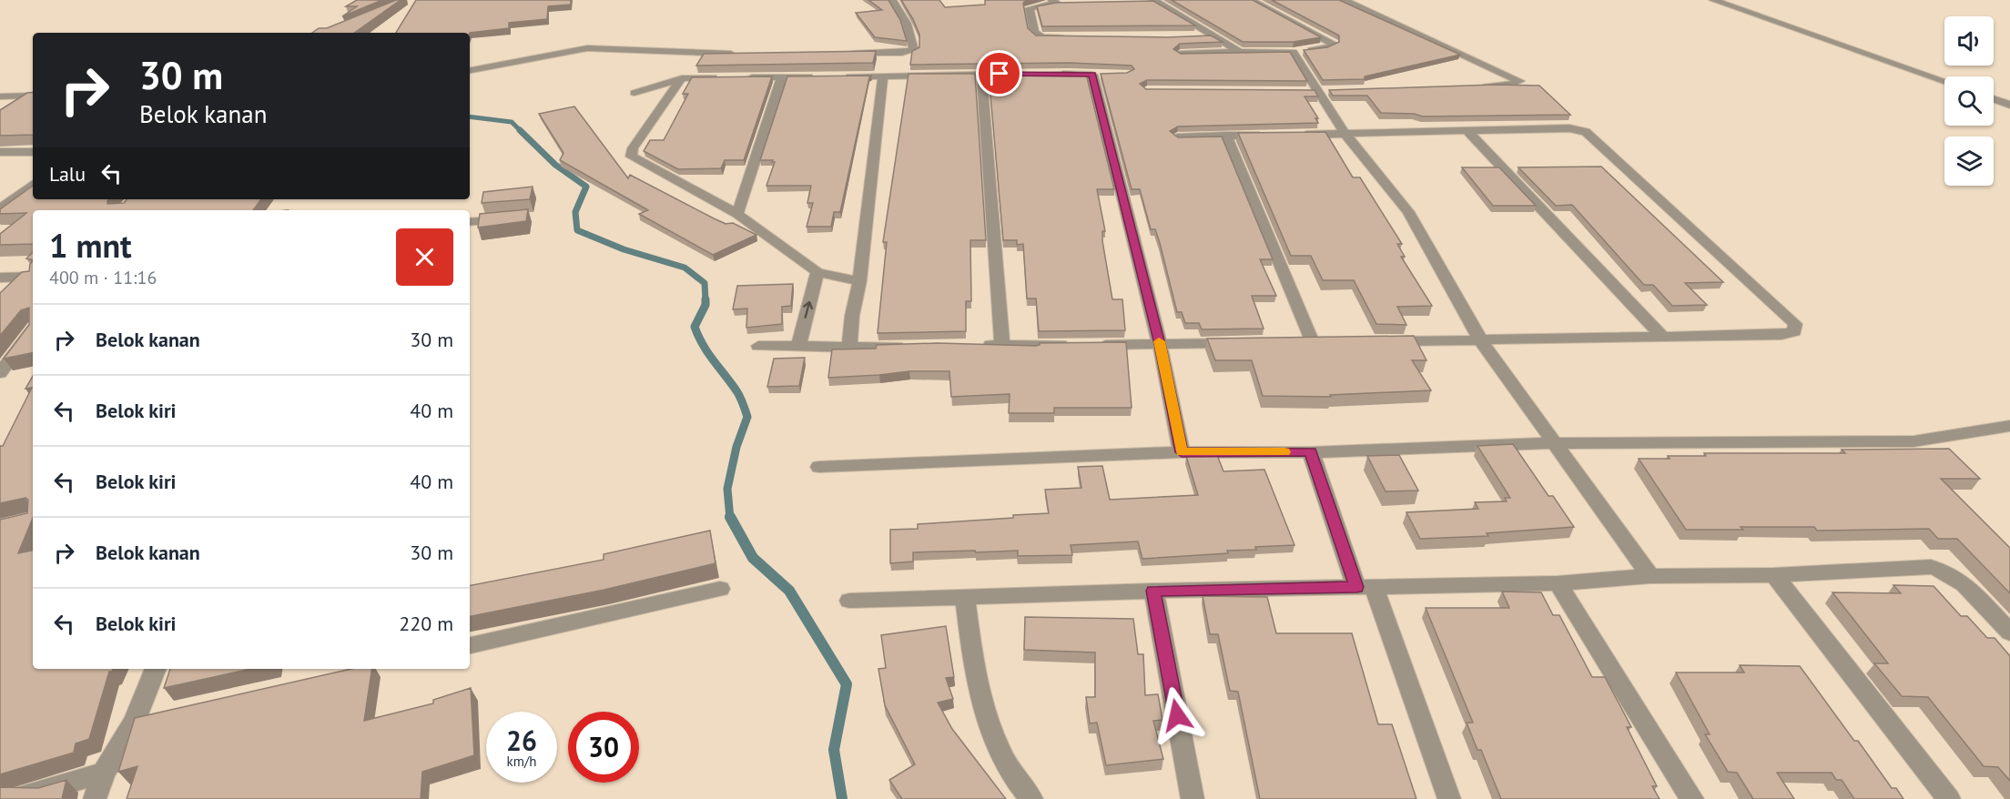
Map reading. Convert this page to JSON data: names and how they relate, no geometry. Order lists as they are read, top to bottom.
{
  "page": {
    "turn": ["30 m", "Belok kanan"],
    "then": "Lalu",
    "heading": ["1 mnt", "400 m · 11:16"],
    "list": [
      {
        "name": "Belok kanan",
        "value": "30 m"
      },
      {
        "name": "Belok kiri",
        "value": "40 m"
      },
      {
        "name": "Belok kiri",
        "value": "40 m"
      },
      {
        "name": "Belok kanan",
        "value": "30 m"
      },
      {
        "name": "Belok kiri",
        "value": "220 m"
      }
    ],
    "speed": "26 km/h",
    "limit": "30"
  }
}
